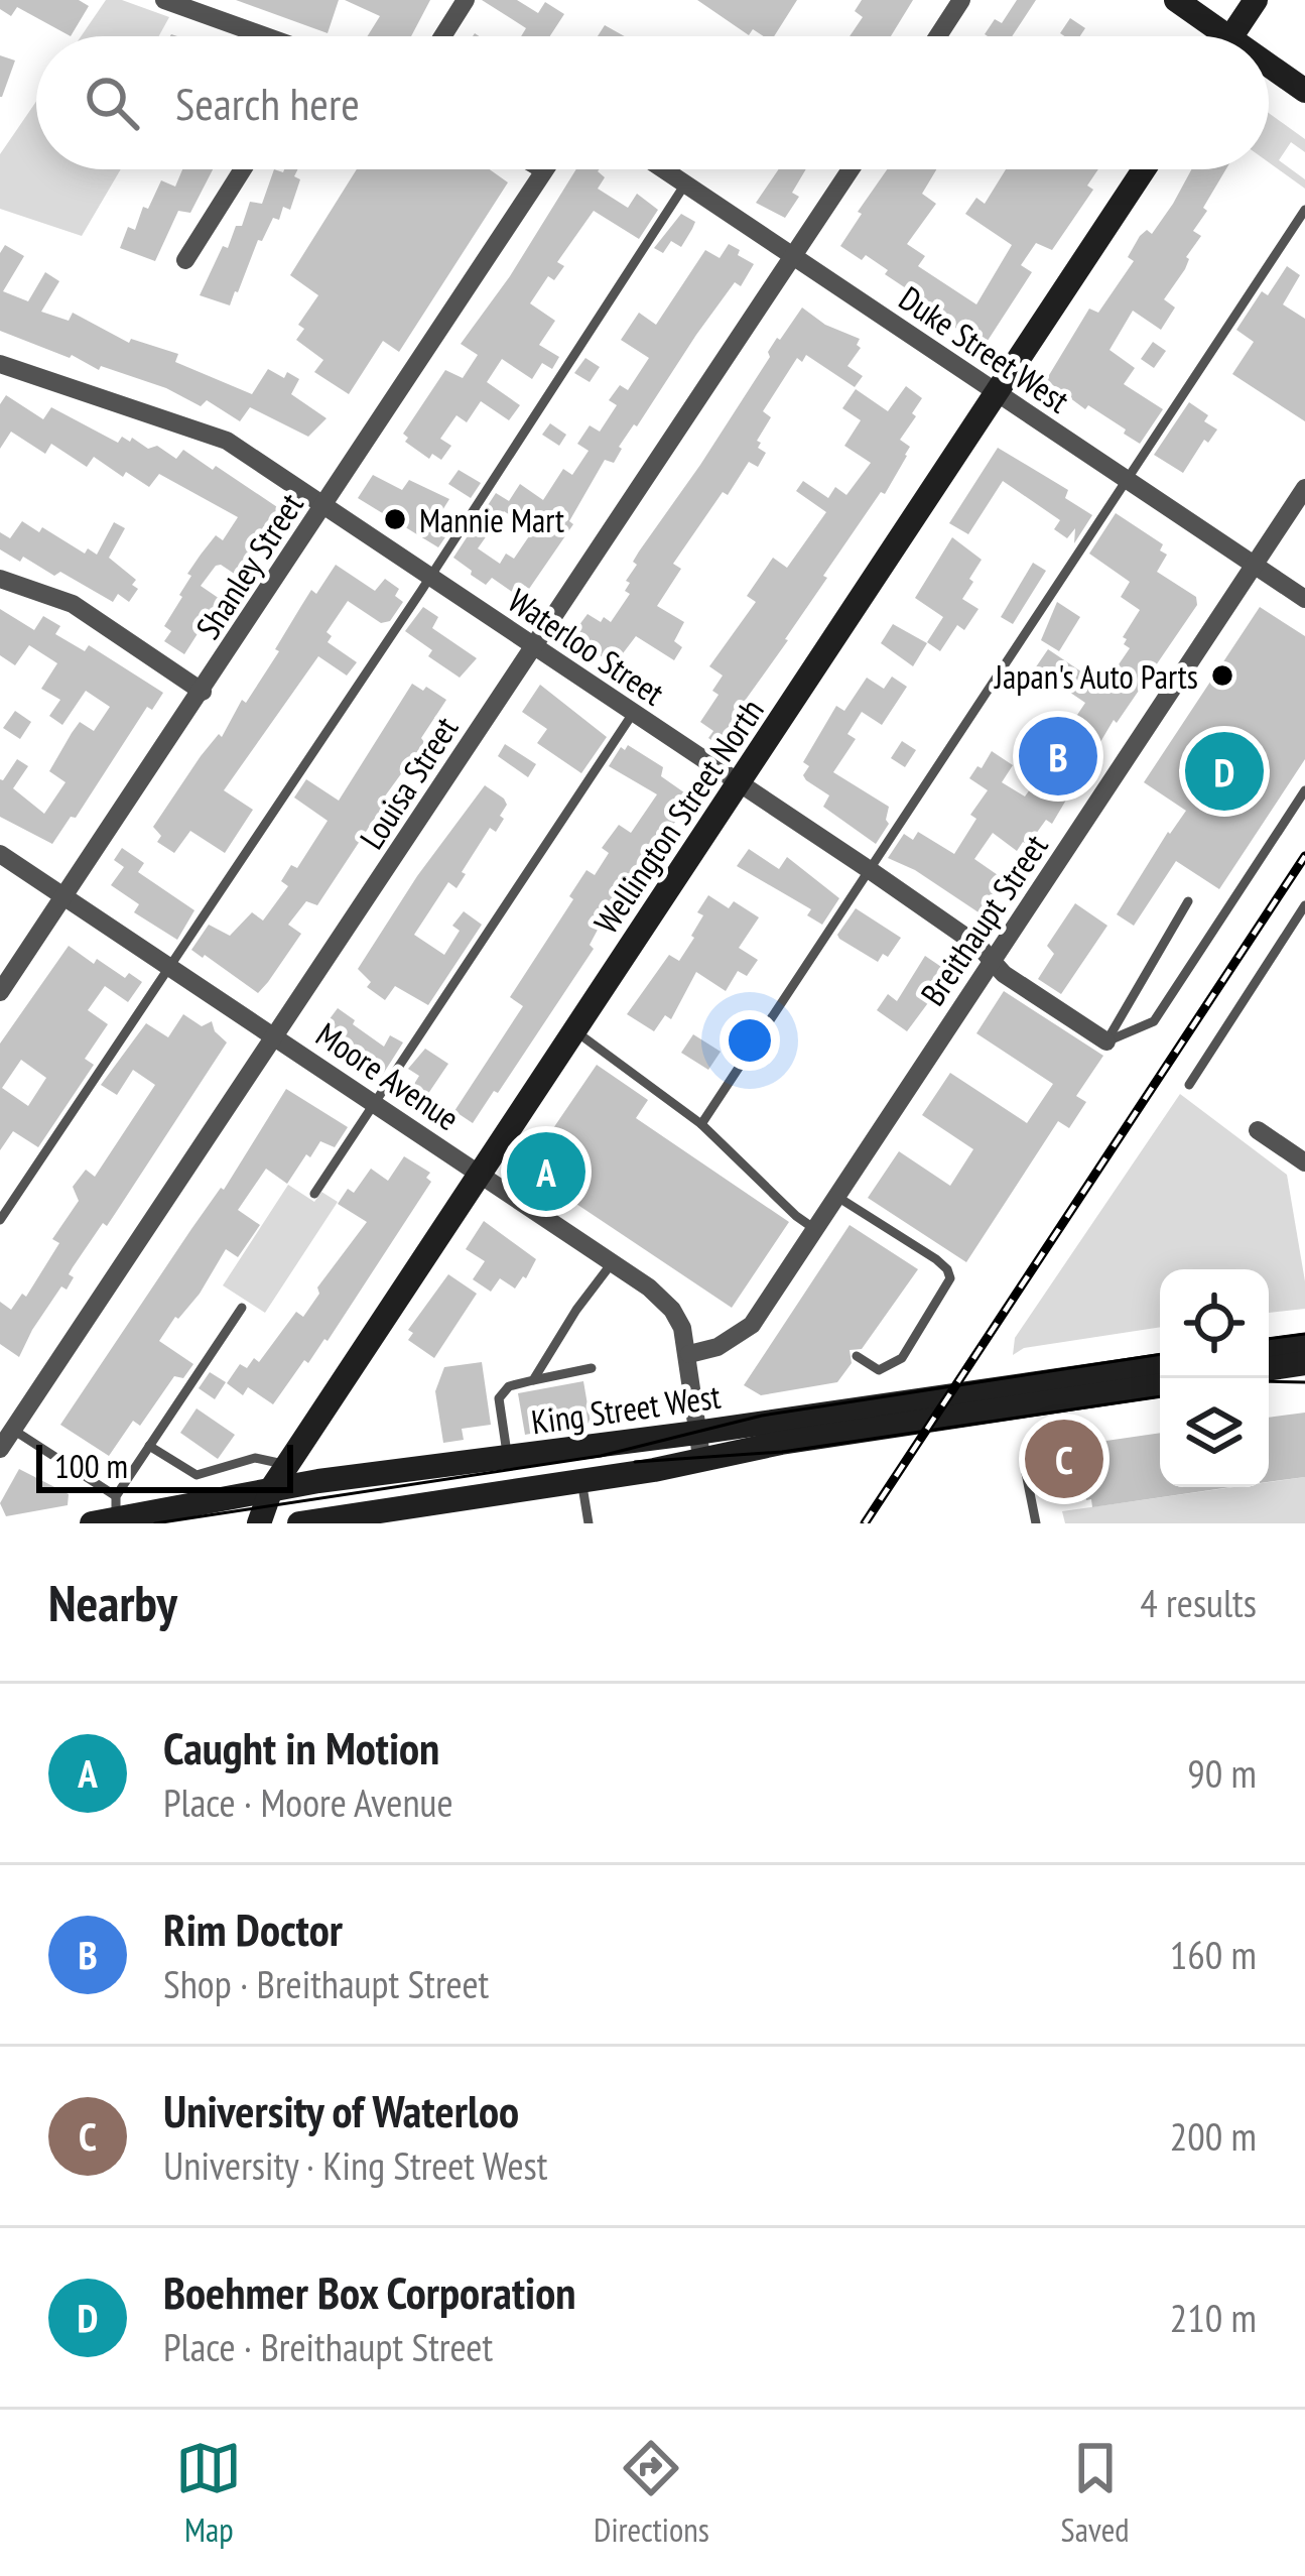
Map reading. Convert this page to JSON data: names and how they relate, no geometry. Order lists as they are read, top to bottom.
{
  "streets": {
    "main road": ["Wellington Street North", "King Street West"],
    "street": [
      "Duke Street West",
      "Shanley Street",
      "Waterloo Street",
      "Louisa Street",
      "Breithaupt Street",
      "Moore Avenue"
    ]
  },
  "crossings": [
    ["Duke Street West", "Louisa Street"],
    ["Duke Street West", "Wellington Street North"],
    ["Duke Street West", "Breithaupt Street"],
    ["Shanley Street", "Waterloo Street"],
    ["Shanley Street", "Moore Avenue"],
    ["Waterloo Street", "Louisa Street"],
    ["Waterloo Street", "Wellington Street North"],
    ["Waterloo Street", "Breithaupt Street"],
    ["Louisa Street", "Moore Avenue"],
    ["Wellington Street North", "Moore Avenue"],
    ["Wellington Street North", "King Street West"],
    ["Breithaupt Street", "Moore Avenue"],
    ["Moore Avenue", "King Street West"]
  ],
  "places": ["Mannie Mart", "Japan's Auto Parts"],
  "scale_bar": "100 m",
  "page": {
    "search": "Search here",
    "pins": [
      "B",
      "D",
      "A",
      "C"
    ],
    "scale": "100 m",
    "heading": ["Nearby", "4 results"],
    "list": [
      {
        "mark": "A",
        "name": "Caught in Motion",
        "note": "Place · Moore Avenue",
        "value": "90 m"
      },
      {
        "mark": "B",
        "name": "Rim Doctor",
        "note": "Shop · Breithaupt Street",
        "value": "160 m"
      },
      {
        "mark": "C",
        "name": "University of Waterloo",
        "note": "University · King Street West",
        "value": "200 m"
      },
      {
        "mark": "D",
        "name": "Boehmer Box Corporation",
        "note": "Place · Breithaupt Street",
        "value": "210 m"
      }
    ],
    "nav": ["Map", "Directions", "Saved"]
  }
}
